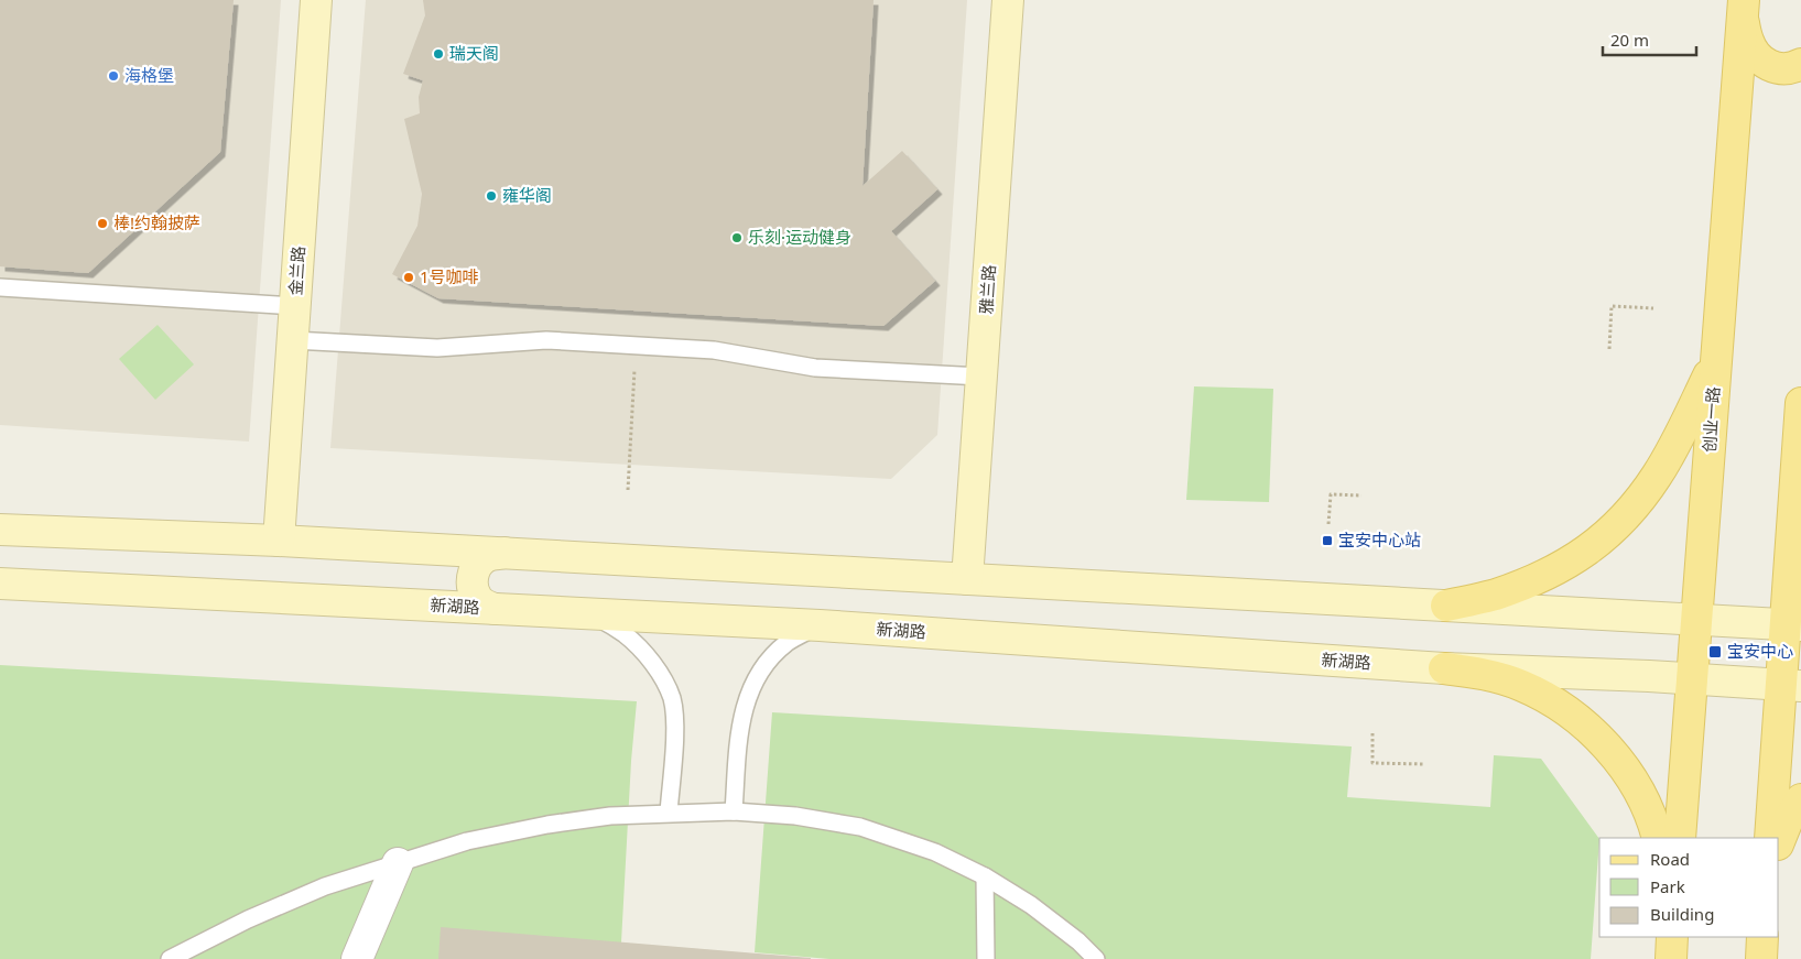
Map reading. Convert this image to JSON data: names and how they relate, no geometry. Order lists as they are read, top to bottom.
{
  "streets": {
    "main road": [
      "金兰路",
      "雅兰路",
      "创业一路",
      "新湖路"
    ]
  },
  "crossings": [
    ["创业一路", "新湖路"]
  ],
  "places": {
    "other": [
      "瑞天阁",
      "海格堡",
      "雍华阁",
      "棒!约翰披萨",
      "乐刻·运动健身",
      "1号咖啡"
    ],
    "transit": ["宝安中心站", "宝安中心"]
  },
  "legend": ["Road", "Park", "Building"],
  "scale_bar": "20 m"
}
